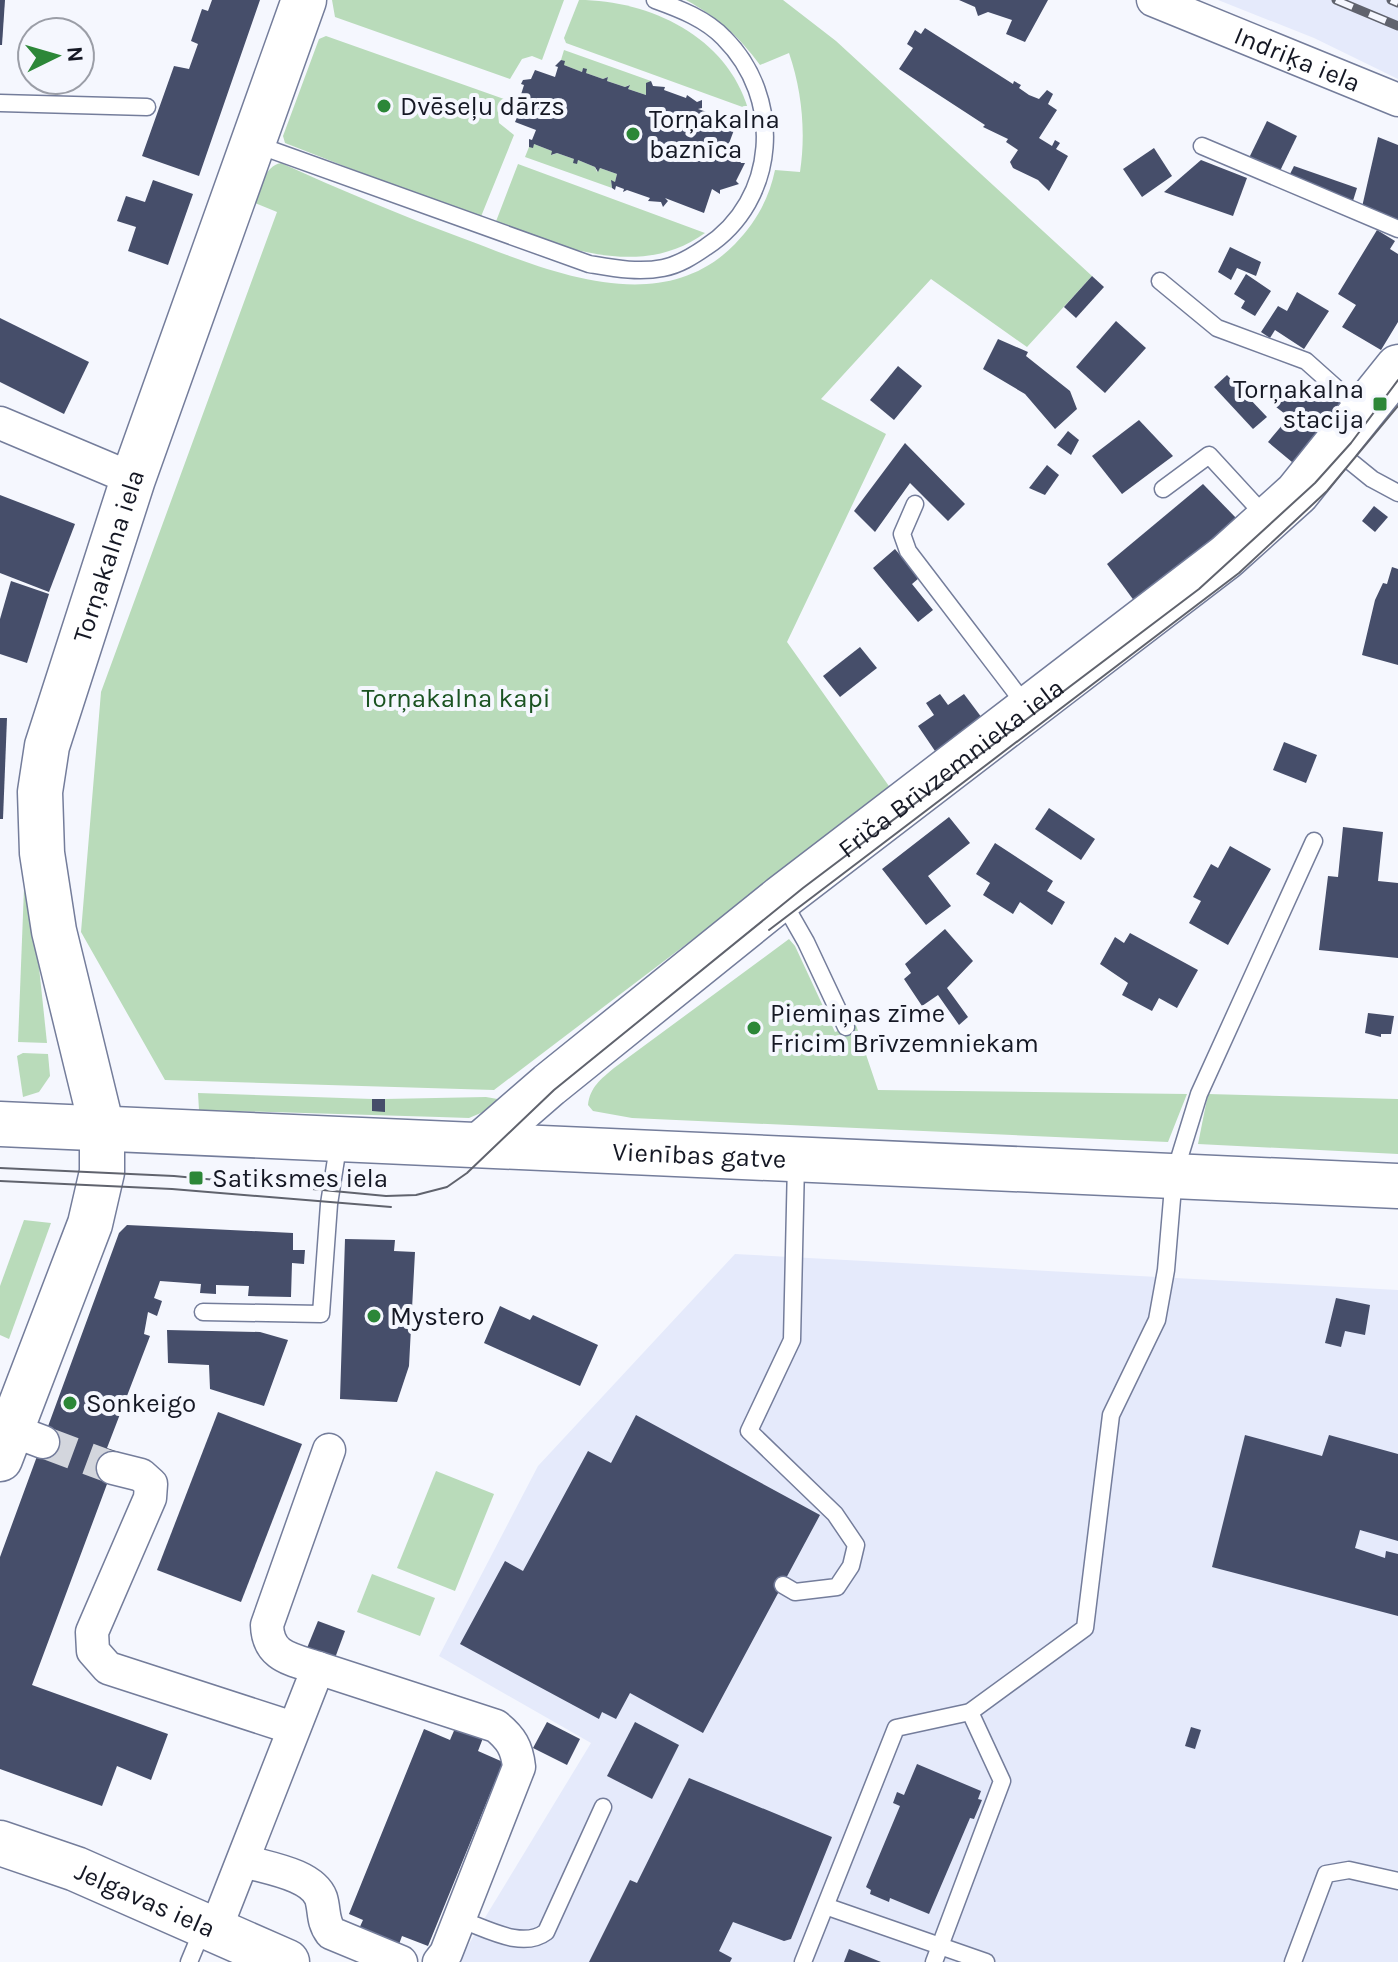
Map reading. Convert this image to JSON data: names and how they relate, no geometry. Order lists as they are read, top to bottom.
{
  "streets": {
    "street": [
      "Indriķa iela",
      "Torņakalna iela",
      "Friča Brīvzemnieka iela",
      "Vienības gatve",
      "Jelgavas iela"
    ]
  },
  "crossings": [
    ["Torņakalna iela", "Vienības gatve"],
    ["Friča Brīvzemnieka iela", "Vienības gatve"]
  ],
  "parks": ["Torņakalna kapi"],
  "places": {
    "other": [
      "Dvēseļu dārzs",
      "Torņakalna baznīca",
      "Piemiņas zīme Fricim Brīvzemniekam",
      "Mystero",
      "Sonkeigo"
    ],
    "transit": ["Torņakalna stacija", "Satiksmes iela"]
  },
  "north": "right"
}
